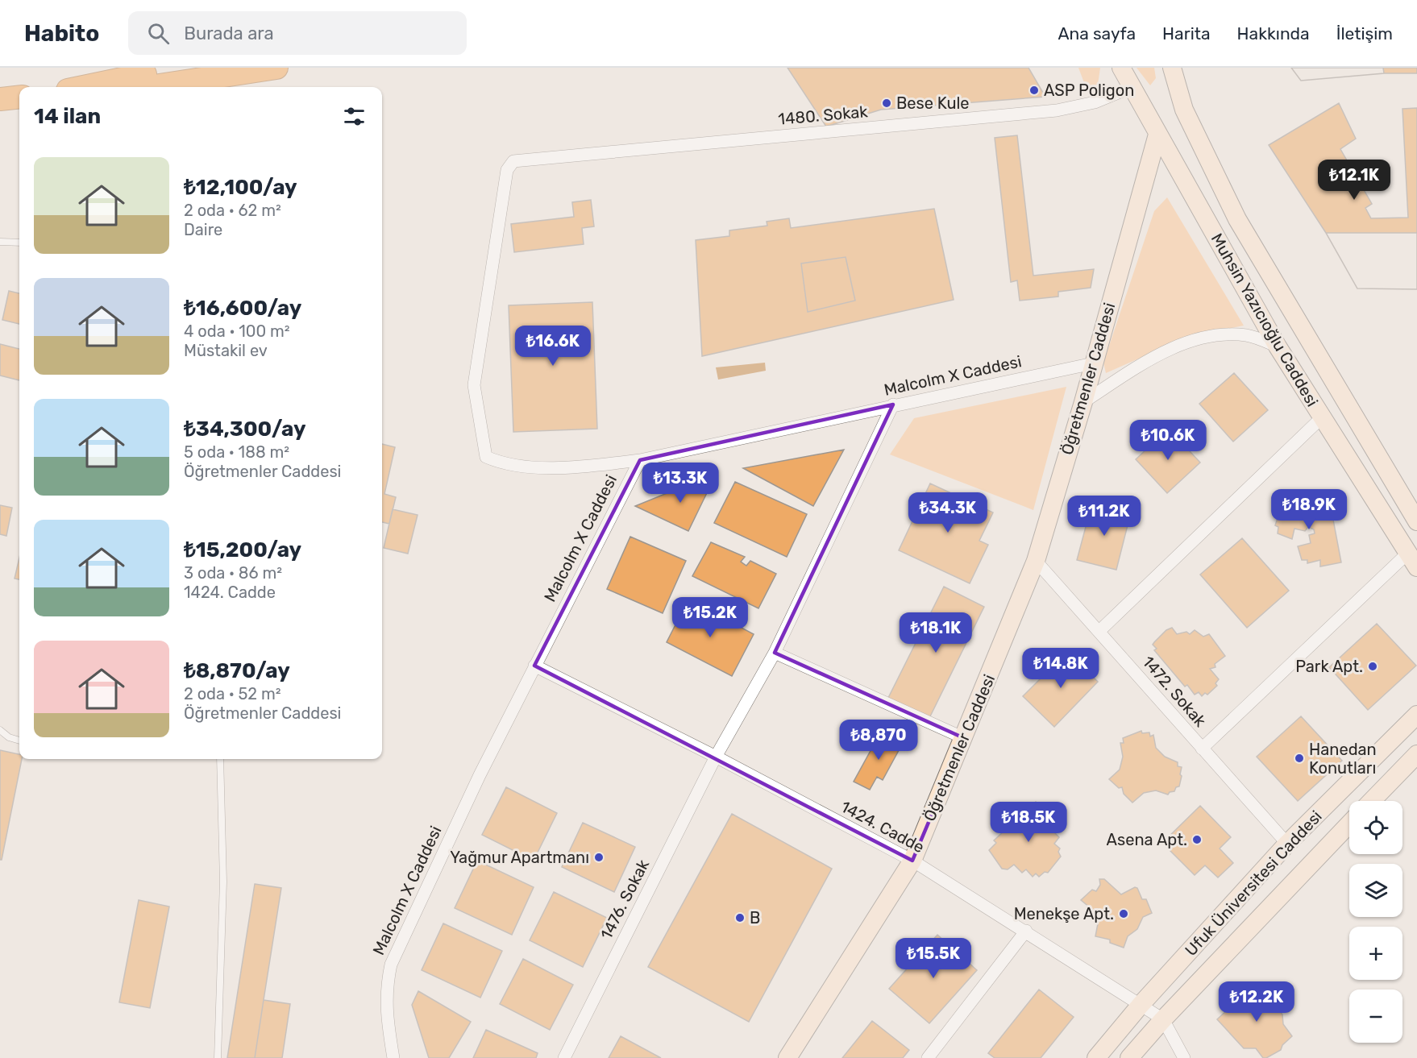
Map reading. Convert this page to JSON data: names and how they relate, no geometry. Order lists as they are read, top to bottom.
{
  "streets": {
    "main road": ["Muhsin Yazıcıoğlu Caddesi", "Öğretmenler Caddesi", "Ufuk Üniversitesi Caddesi"],
    "street": [
      "1480. Sokak",
      "Malcolm X Caddesi",
      "1472. Sokak",
      "1424. Cadde",
      "1476. Sokak"
    ]
  },
  "crossings": [
    ["1480. Sokak", "Muhsin Yazıcıoğlu Caddesi"],
    ["1480. Sokak", "Malcolm X Caddesi"],
    ["Muhsin Yazıcıoğlu Caddesi", "Öğretmenler Caddesi"],
    ["Malcolm X Caddesi", "Öğretmenler Caddesi"],
    ["Malcolm X Caddesi", "1424. Cadde"],
    ["Malcolm X Caddesi", "1476. Sokak"],
    ["Öğretmenler Caddesi", "1472. Sokak"],
    ["Öğretmenler Caddesi", "1424. Cadde"],
    ["1472. Sokak", "Ufuk Üniversitesi Caddesi"],
    ["1424. Cadde", "Ufuk Üniversitesi Caddesi"],
    ["1424. Cadde", "1476. Sokak"]
  ],
  "places": [
    "ASP Poligon",
    "Bese Kule",
    "Park Apt.",
    "Hanedan Konutları",
    "Asena Apt.",
    "Yağmur Apartmanı",
    "Menekşe Apt.",
    "B"
  ],
  "page": {
    "header": "Habito",
    "search": "Burada ara",
    "nav": [
      "Ana sayfa",
      "Harita",
      "Hakkında",
      "İletişim"
    ],
    "heading": "14 ilan",
    "list": [
      {
        "name": "₺12,100/ay",
        "note": "2 oda · 62 m² · Daire"
      },
      {
        "name": "₺16,600/ay",
        "note": "4 oda · 100 m² · Müstakil ev"
      },
      {
        "name": "₺34,300/ay",
        "note": "5 oda · 188 m² · Öğretmenler Caddesi"
      },
      {
        "name": "₺15,200/ay",
        "note": "3 oda · 86 m² · 1424. Cadde"
      },
      {
        "name": "₺8,870/ay",
        "note": "2 oda · 52 m² · Öğretmenler Caddesi"
      }
    ],
    "price": [
      "₺12.1K",
      "₺16.6K",
      "₺10.6K",
      "₺13.3K",
      "₺18.9K",
      "₺34.3K",
      "₺11.2K",
      "₺15.2K",
      "₺18.1K",
      "₺14.8K",
      "₺8,870",
      "₺18.5K",
      "₺15.5K",
      "₺12.2K"
    ],
    "map_buttons": ["+", "−"]
  }
}
